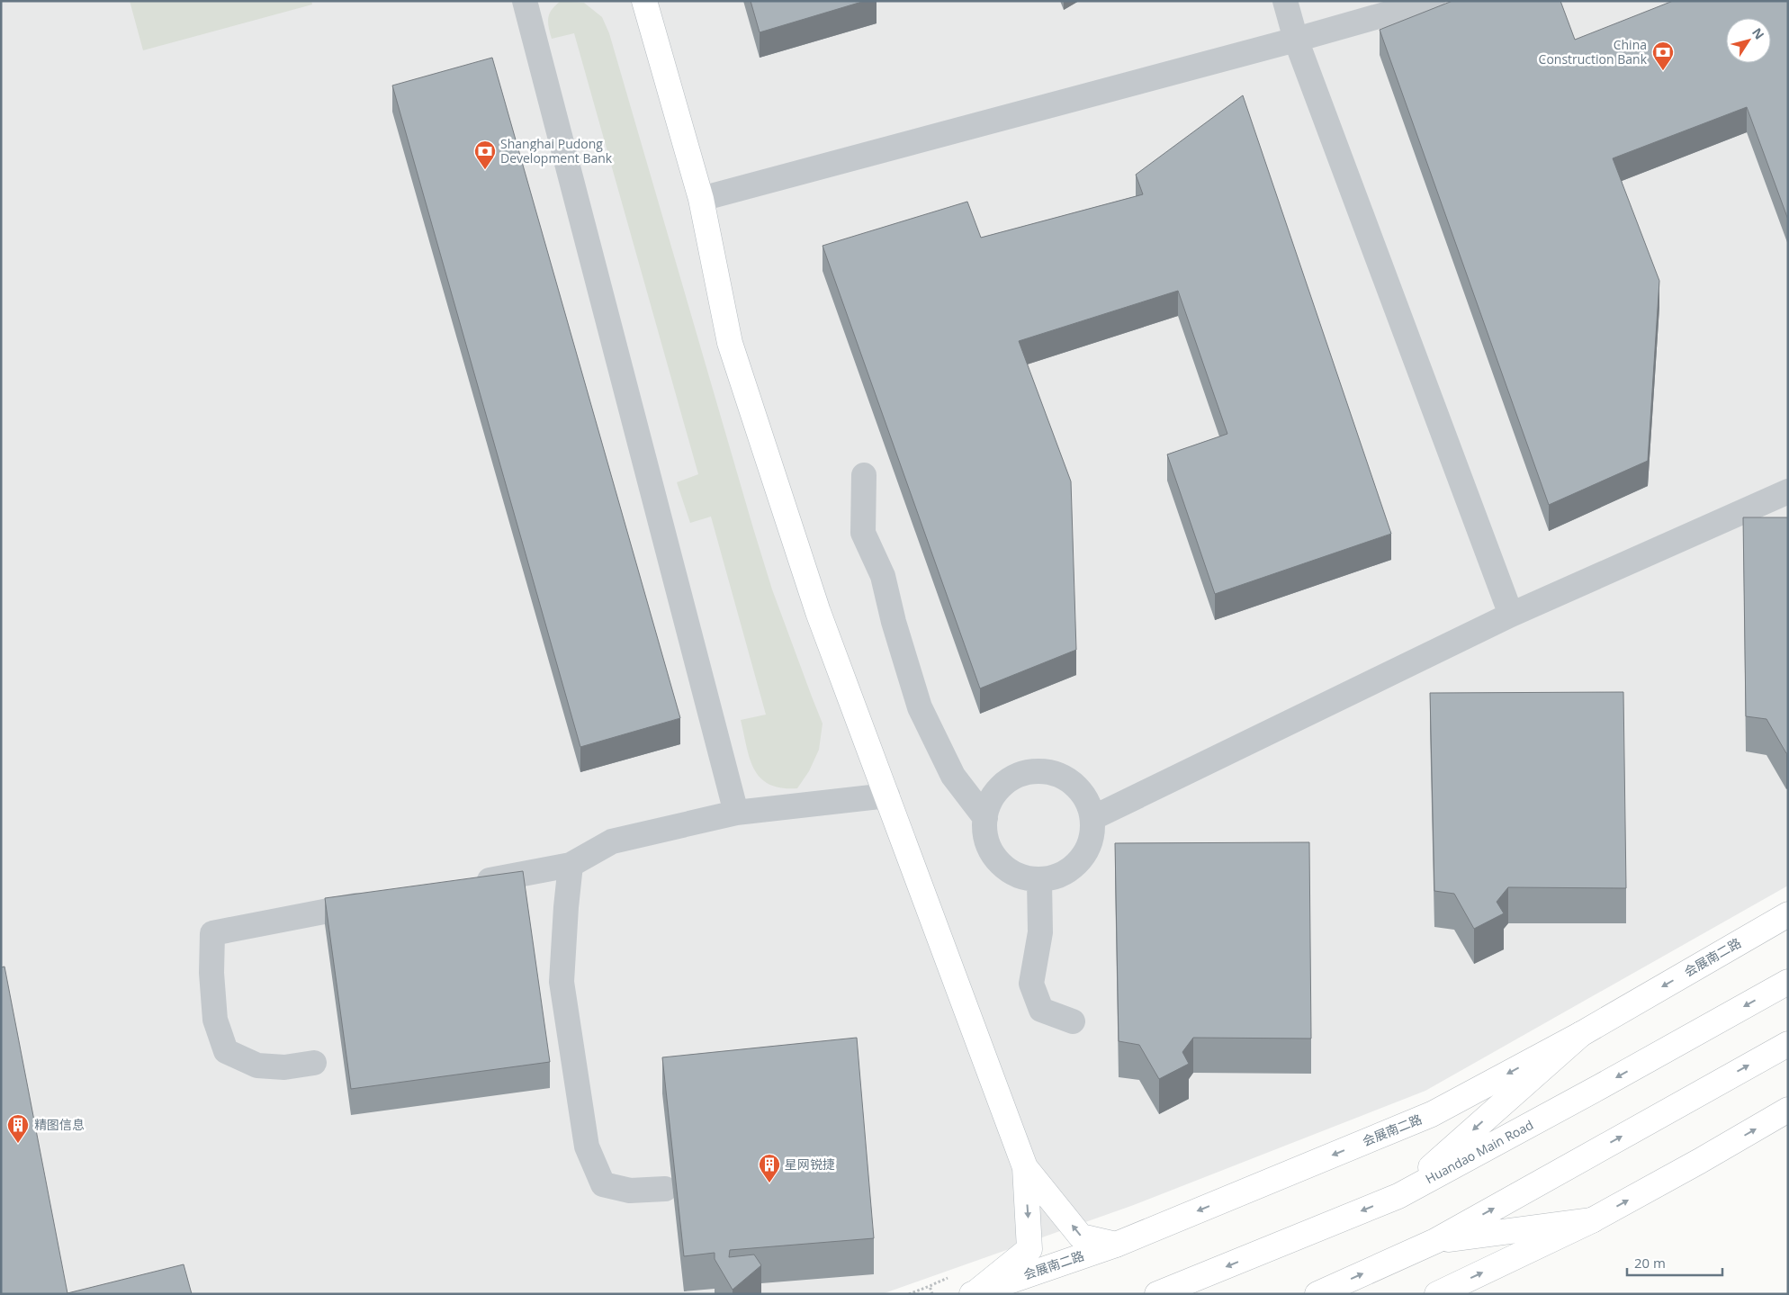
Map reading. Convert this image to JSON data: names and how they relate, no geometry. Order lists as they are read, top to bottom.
{
  "streets": {
    "main road": ["会展南二路", "Huandao Main Road"]
  },
  "places": {
    "bank": ["China Construction Bank", "Shanghai Pudong Development Bank"],
    "building": ["精图信息", "星网锐捷"]
  },
  "scale_bar": "20 m",
  "north": "top right"
}
